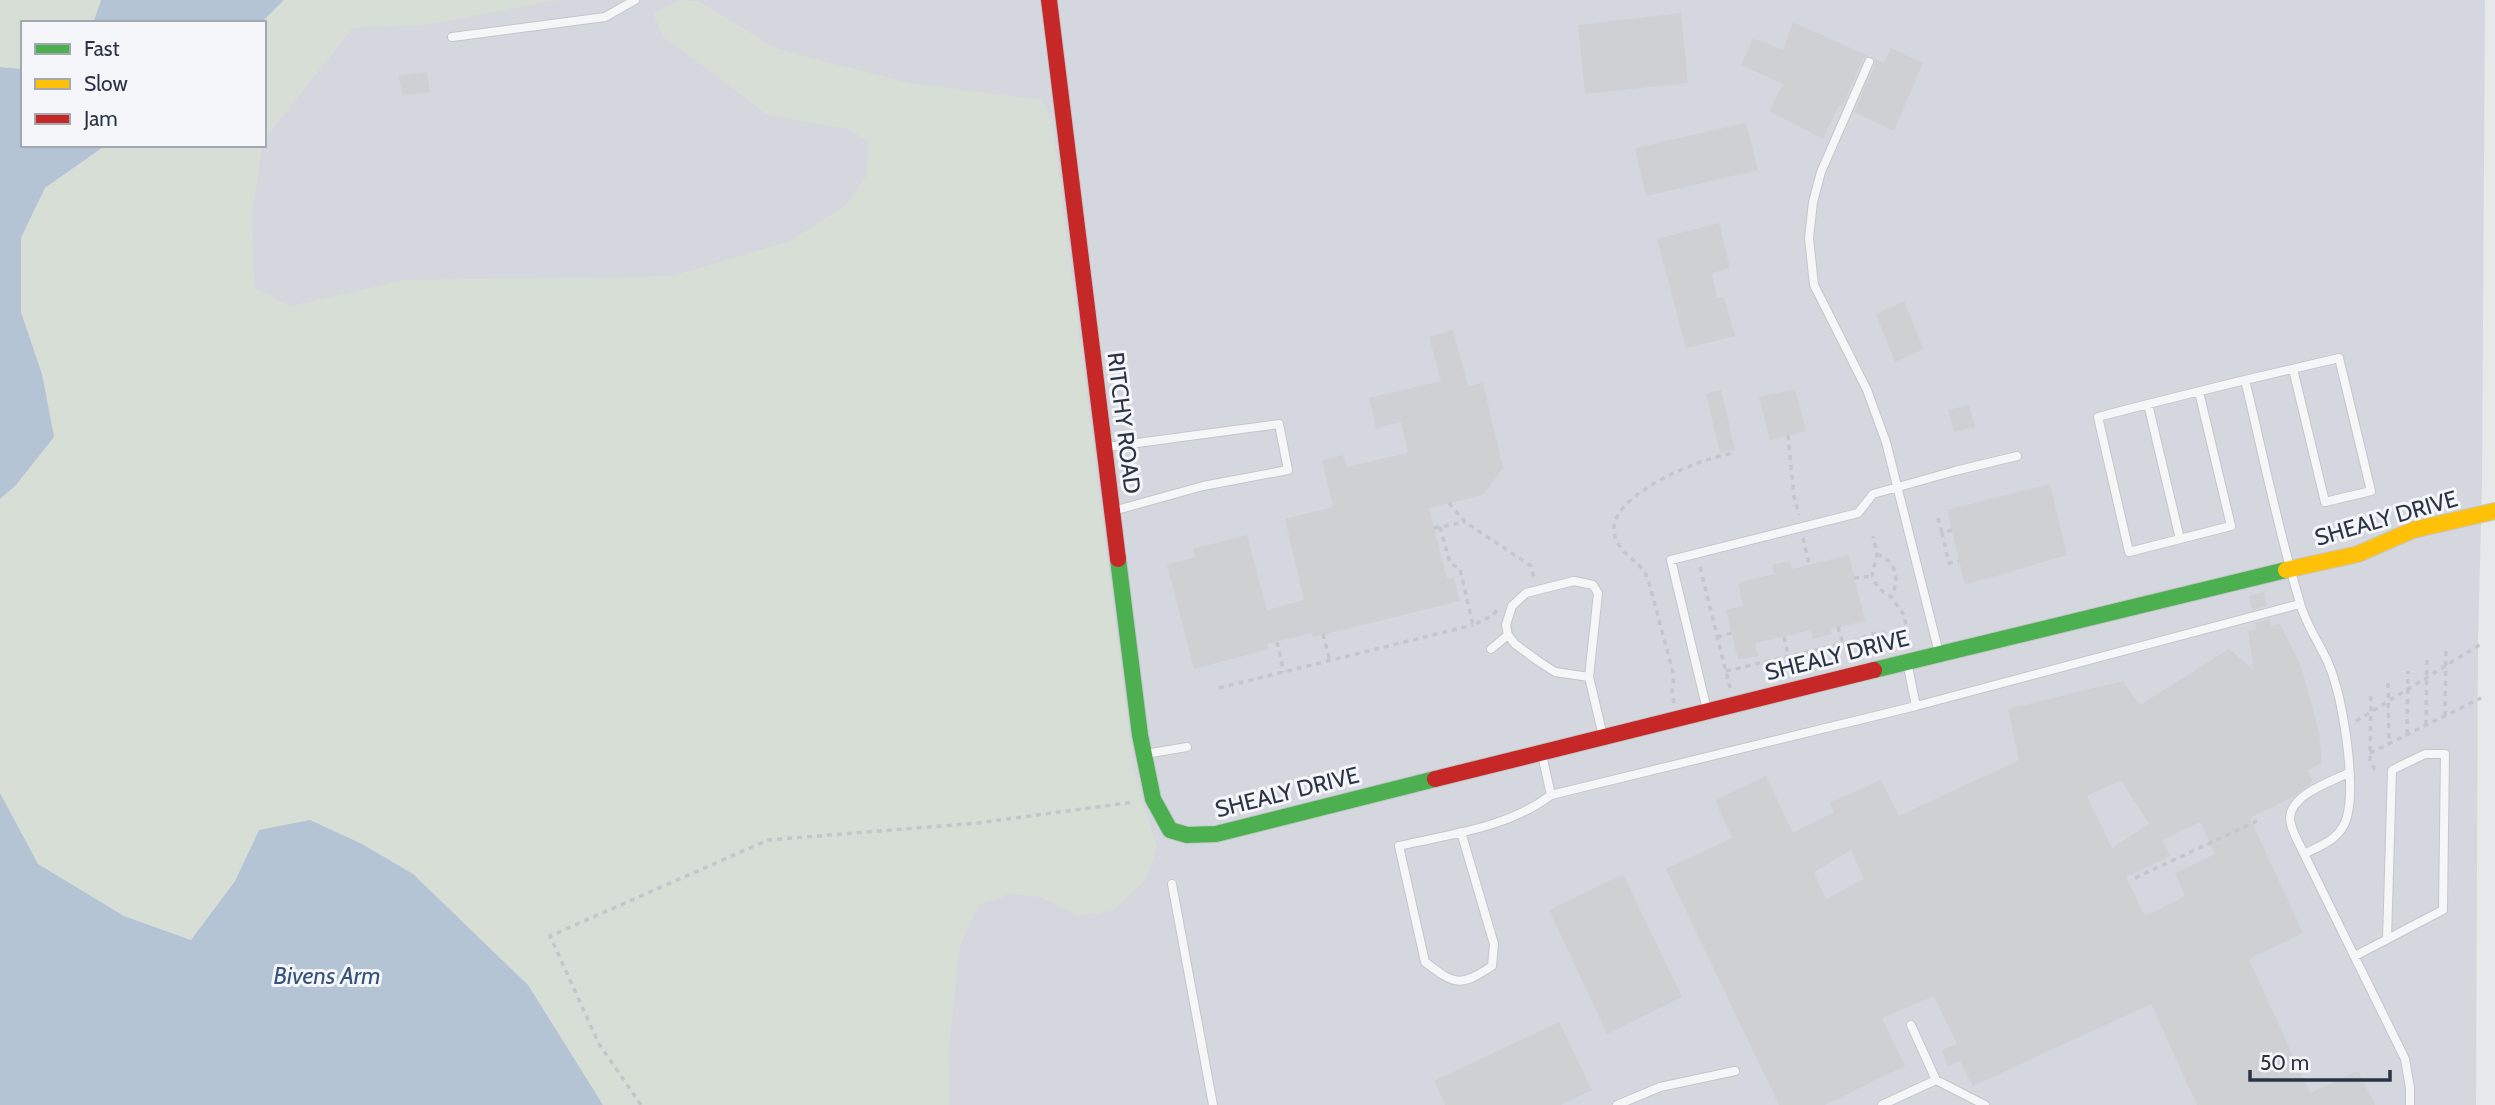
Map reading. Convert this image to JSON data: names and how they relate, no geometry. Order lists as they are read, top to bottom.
{
  "streets": {
    "street": ["RITCHY ROAD", "SHEALY DRIVE"]
  },
  "crossings": [
    ["RITCHY ROAD", "SHEALY DRIVE"]
  ],
  "water": ["Bivens Arm"],
  "legend": ["Fast", "Slow", "Jam"],
  "scale_bar": "50 m"
}
